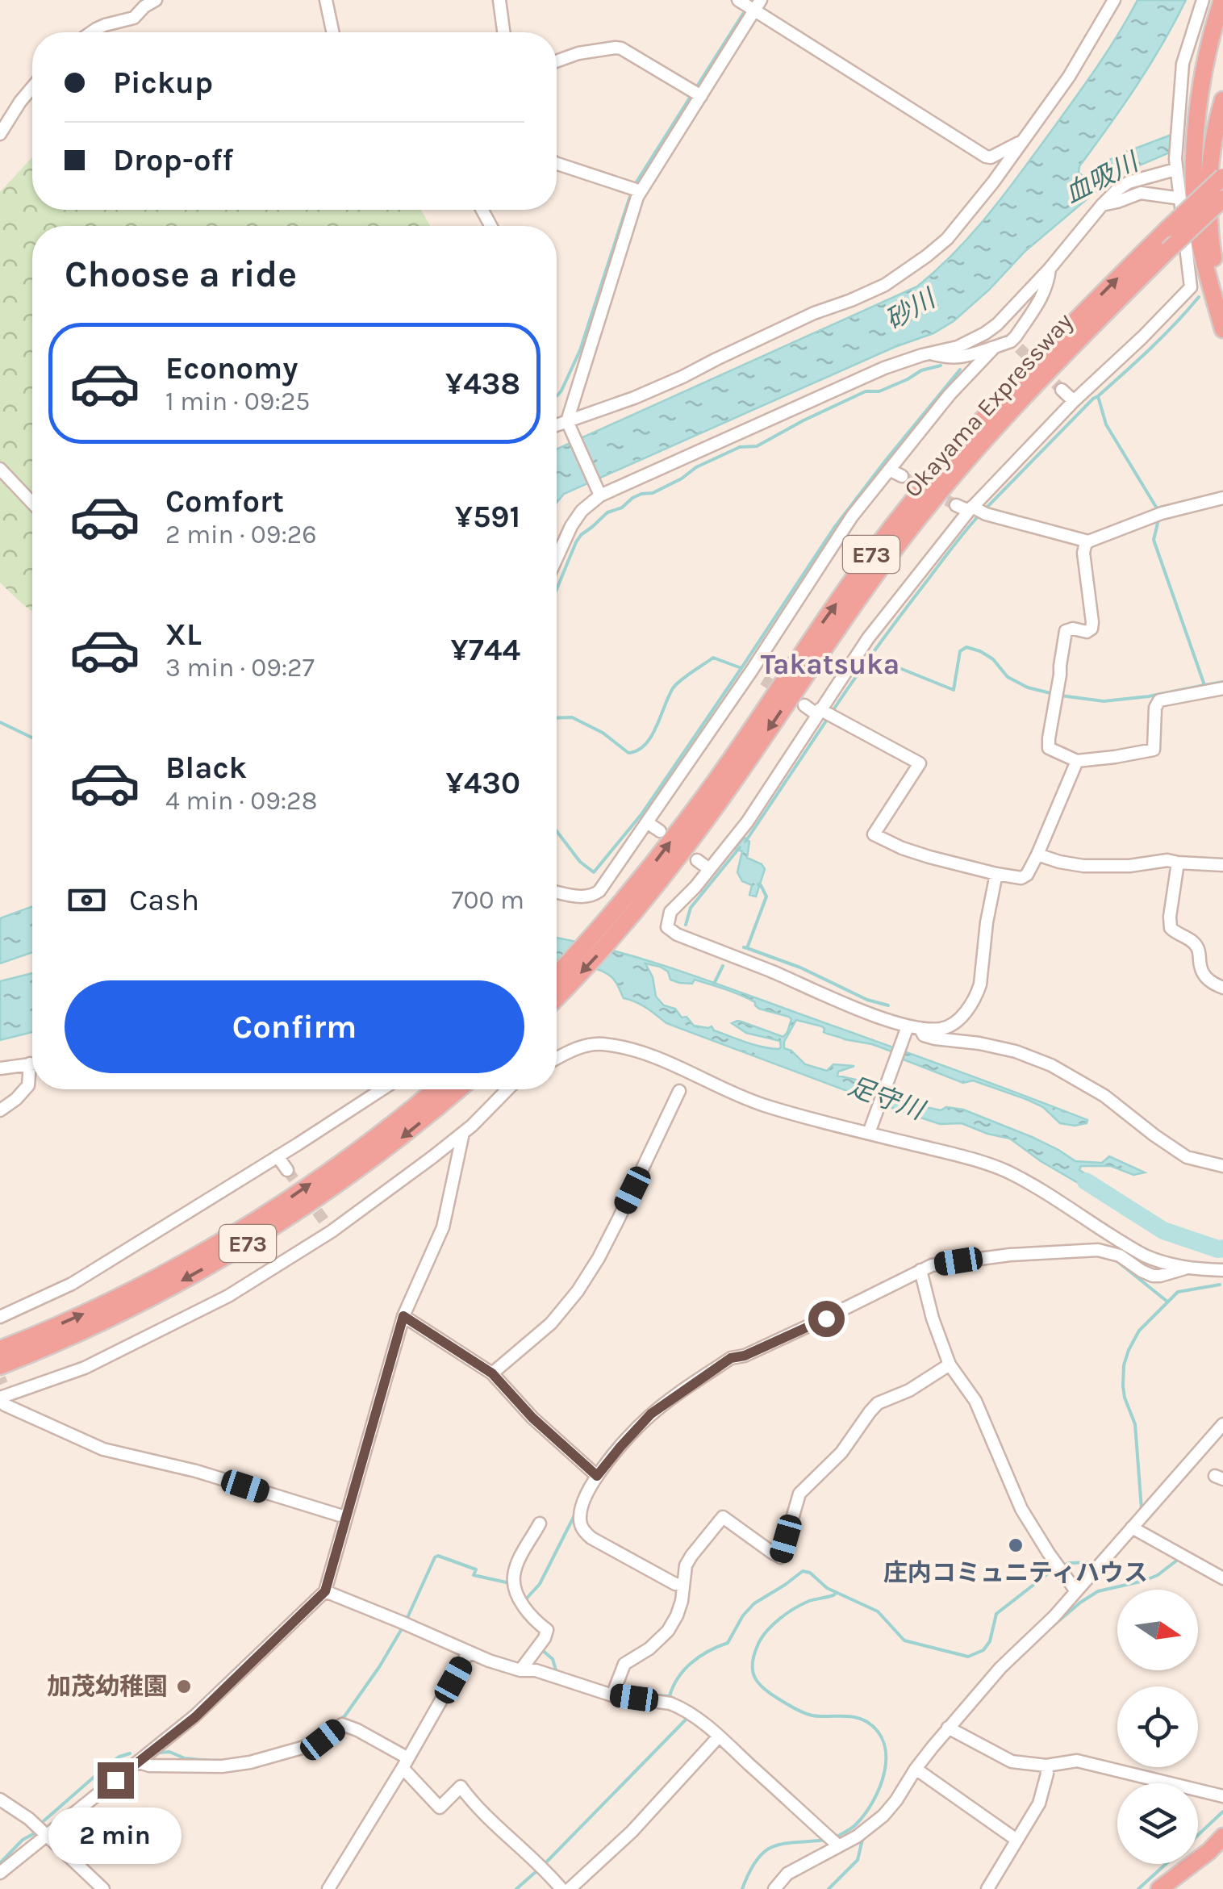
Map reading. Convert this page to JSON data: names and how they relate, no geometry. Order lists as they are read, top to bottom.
{
  "streets": {
    "highway": ["Okayama Expressway", "E73"]
  },
  "districts": ["Takatsuka"],
  "water": ["血吸川", "砂川", "足守川"],
  "places": ["庄内コミュニティハウス", "加茂幼稚園"],
  "north": "right",
  "page": {
    "banner": ["Pickup", "Drop-off"],
    "heading": "Choose a ride",
    "list": [
      {
        "name": "Economy",
        "note": "1 min · 09:25",
        "value": "¥438"
      },
      {
        "name": "Comfort",
        "note": "2 min · 09:26",
        "value": "¥591"
      },
      {
        "name": "XL",
        "note": "3 min · 09:27",
        "value": "¥744"
      },
      {
        "name": "Black",
        "note": "4 min · 09:28",
        "value": "¥430"
      }
    ],
    "pay": ["Cash", "700 m"],
    "buttons": "Confirm",
    "bubble": "2 min"
  }
}
